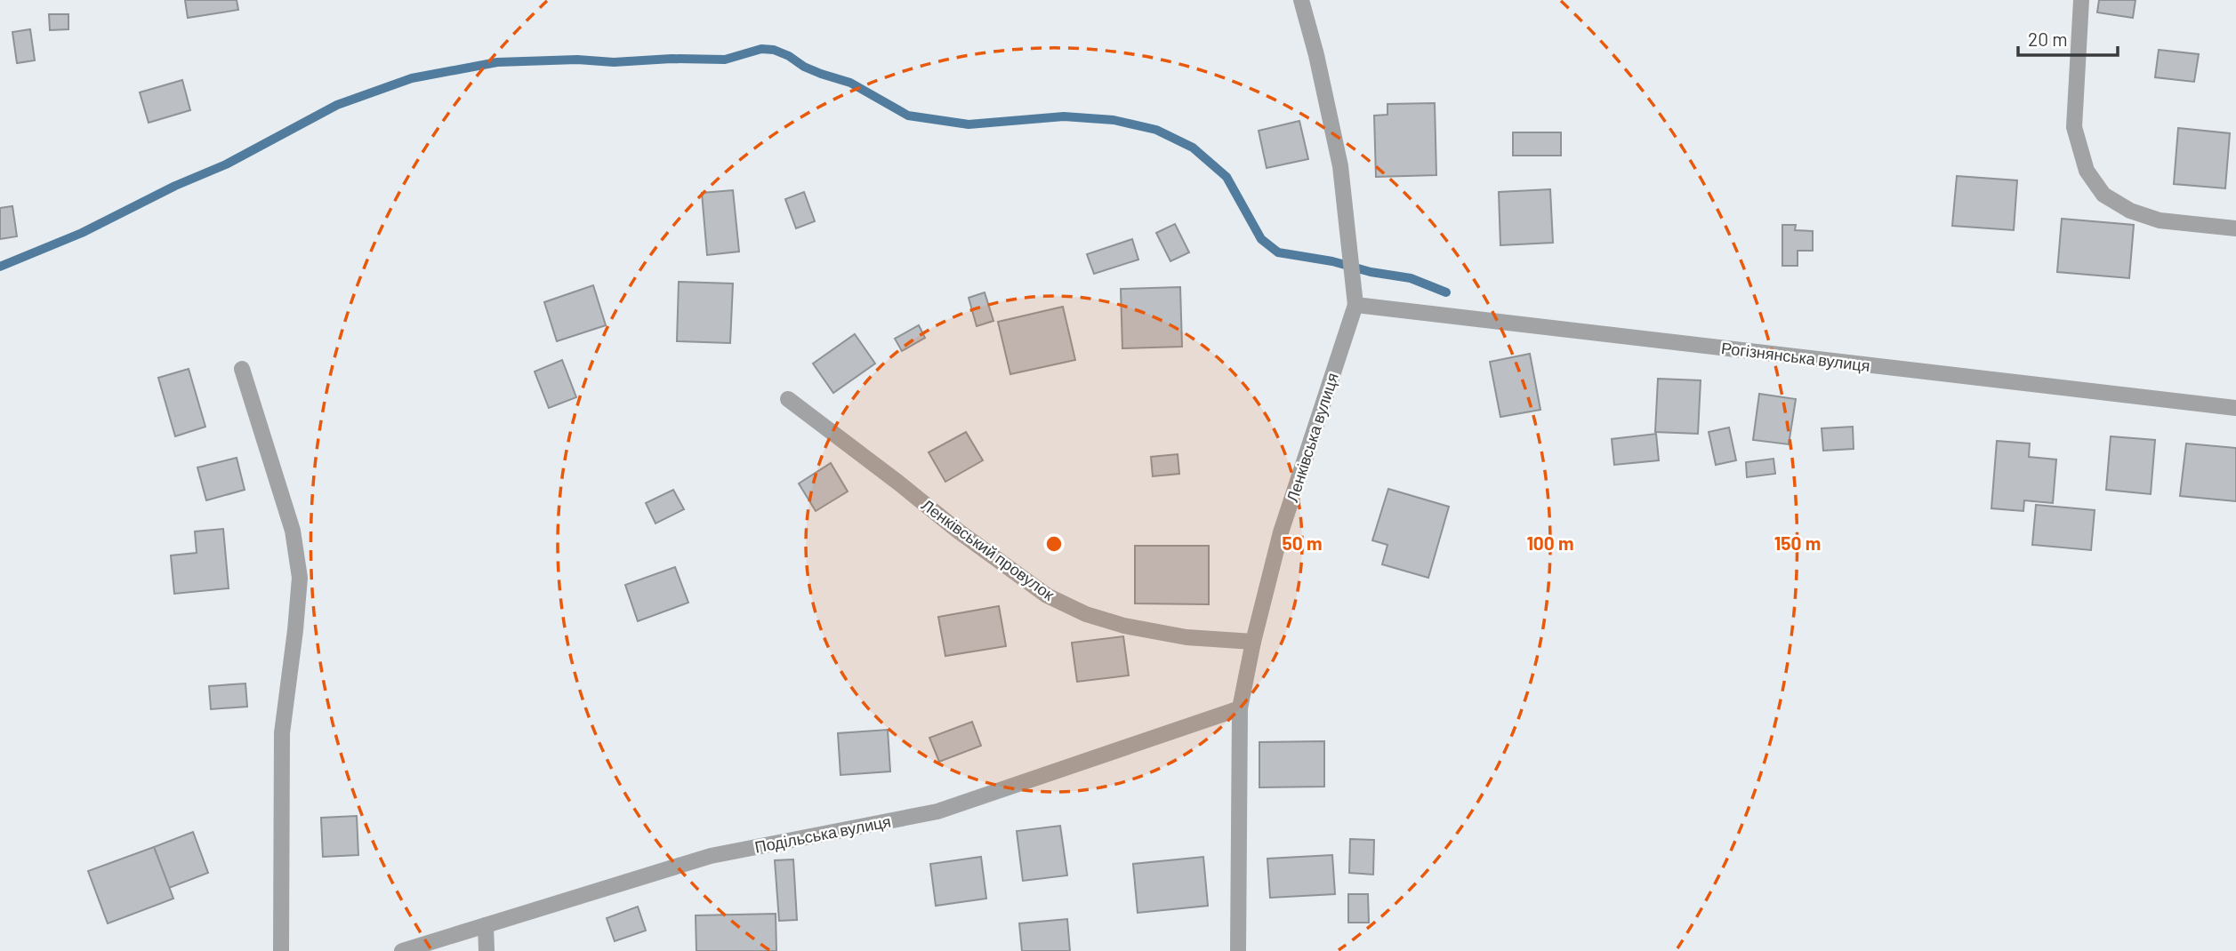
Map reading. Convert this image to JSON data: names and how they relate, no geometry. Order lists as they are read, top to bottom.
{
  "streets": {
    "street": [
      "Рогізнянська вулиця",
      "Ленківська вулиця",
      "Ленківський провулок",
      "Подільська вулиця"
    ]
  },
  "crossings": [
    ["Рогізнянська вулиця", "Ленківська вулиця"],
    ["Ленківська вулиця", "Ленківський провулок"],
    ["Ленківська вулиця", "Подільська вулиця"]
  ],
  "scale_bar": "20 m",
  "rings": ["50 m", "100 m", "150 m"]
}
